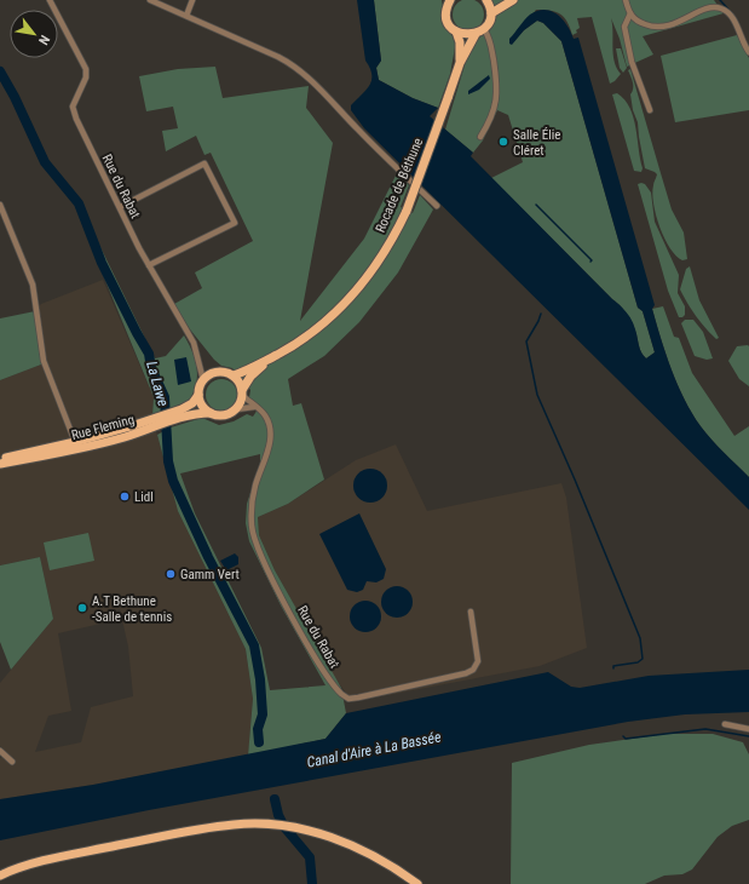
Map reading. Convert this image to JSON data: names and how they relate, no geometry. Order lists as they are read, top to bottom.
{
  "streets": {
    "main road": ["Rocade de Béthune", "Rue Fleming"],
    "street": ["Rue du Rabat"]
  },
  "crossings": [
    ["Rocade de Béthune", "Rue du Rabat"],
    ["Rocade de Béthune", "Rue Fleming"],
    ["Rue du Rabat", "Rue Fleming"]
  ],
  "water": ["La Lawe", "Canal d'Aire à La Bassée"],
  "places": [
    "Salle Élie Cléret",
    "Lidl",
    "Gamm Vert",
    "A.T Bethune -Salle de tennis"
  ],
  "north": "bottom right"
}
